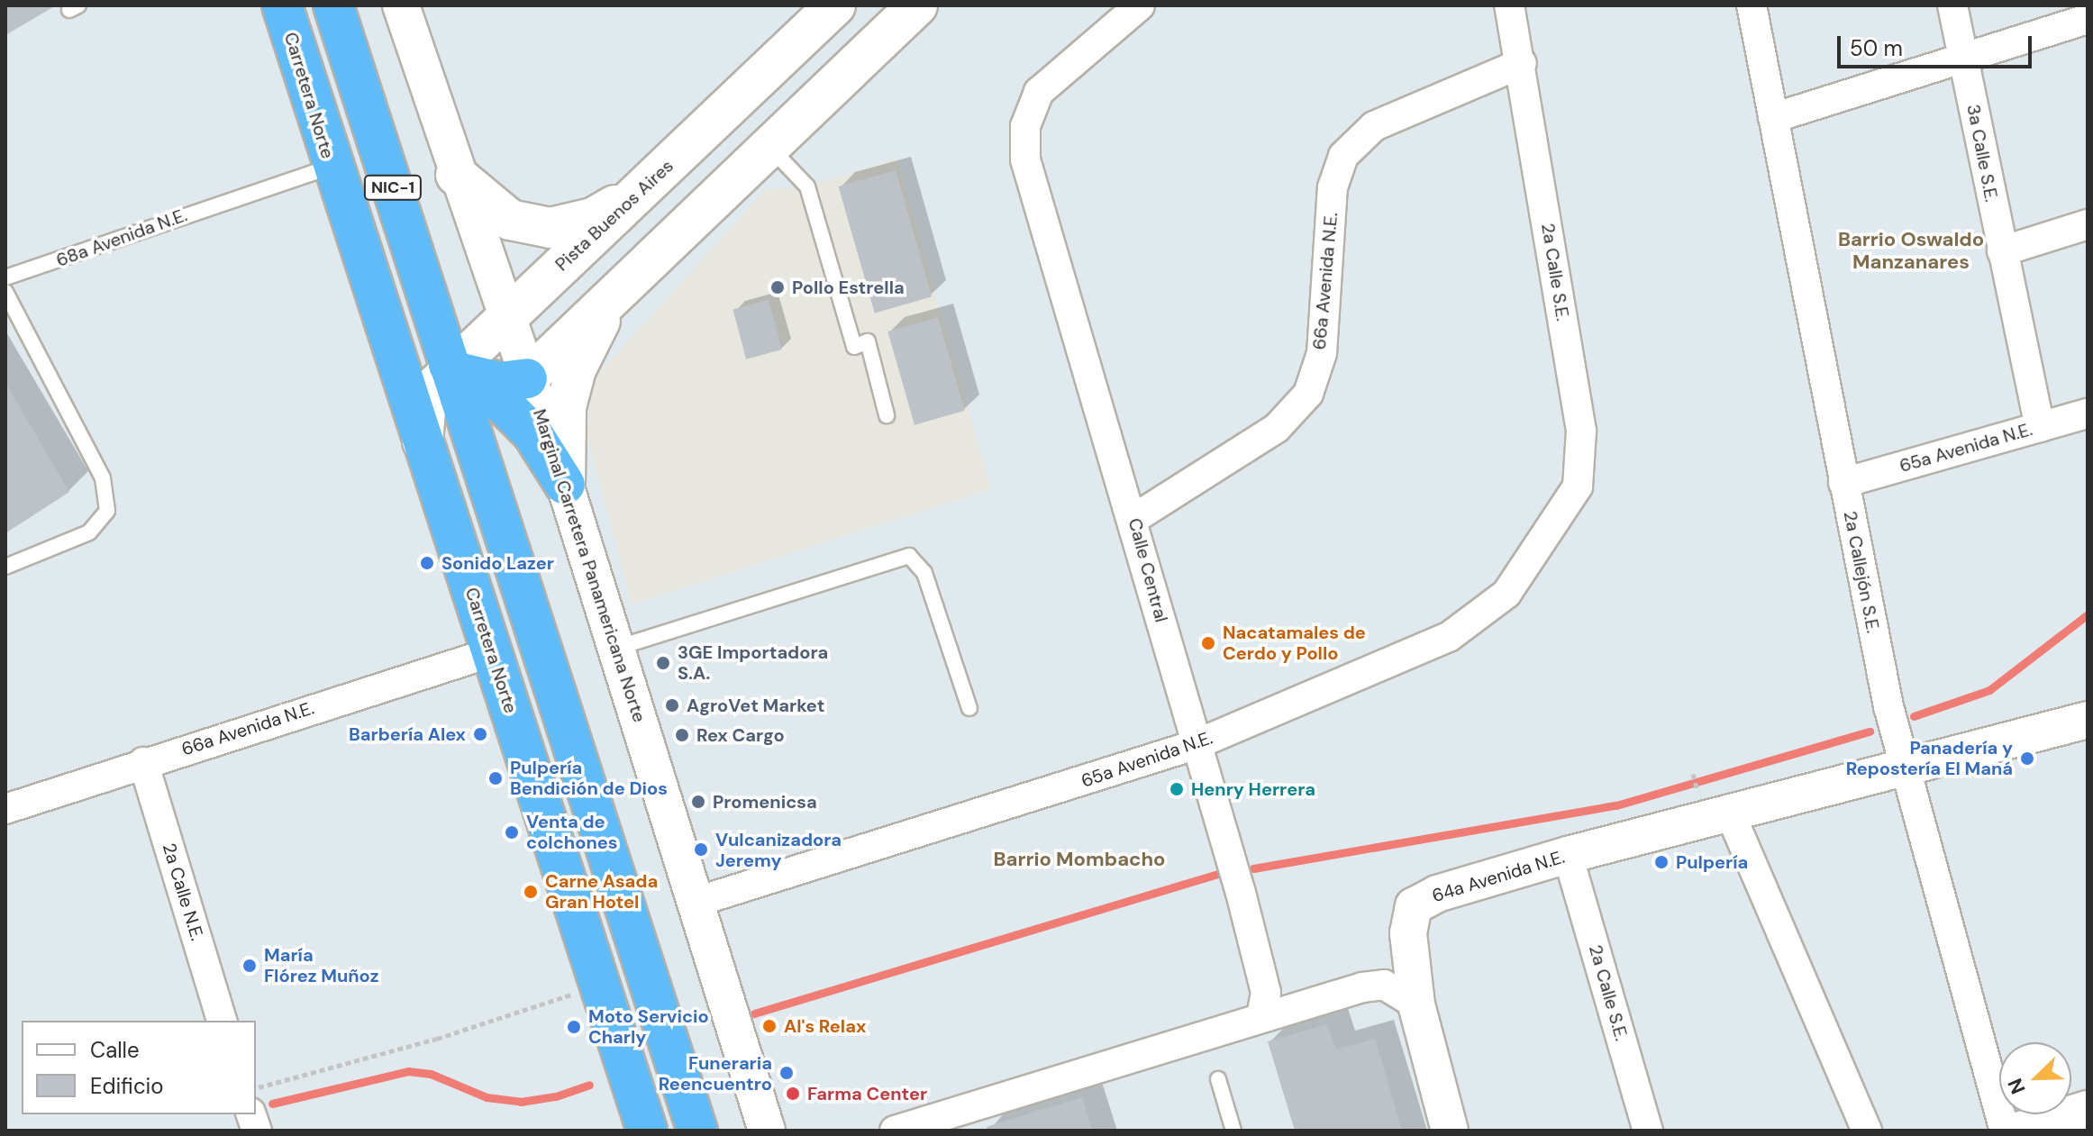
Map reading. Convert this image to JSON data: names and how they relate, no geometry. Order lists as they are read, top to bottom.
{
  "streets": {
    "highway": ["Carretera Norte", "NIC-1"],
    "main road": ["Pista Buenos Aires"],
    "street": [
      "3a Calle S.E.",
      "2a Calle S.E.",
      "66a Avenida N.E.",
      "65a Avenida N.E.",
      "Marginal Carretera Panamericana Norte",
      "Calle Central",
      "2a Callejón S.E.",
      "64a Avenida N.E.",
      "2a Calle N.E."
    ],
    "lane": ["68a Avenida N.E."]
  },
  "crossings": [
    ["Carretera Norte", "Pista Buenos Aires"],
    ["Carretera Norte", "68a Avenida N.E."],
    ["Carretera Norte", "66a Avenida N.E."],
    ["3a Calle S.E.", "65a Avenida N.E."],
    ["NIC-1", "Pista Buenos Aires"],
    ["Pista Buenos Aires", "Marginal Carretera Panamericana Norte"],
    ["2a Calle S.E.", "66a Avenida N.E."],
    ["2a Calle S.E.", "65a Avenida N.E."],
    ["2a Calle S.E.", "64a Avenida N.E."],
    ["66a Avenida N.E.", "Calle Central"],
    ["66a Avenida N.E.", "2a Calle N.E."],
    ["65a Avenida N.E.", "Marginal Carretera Panamericana Norte"],
    ["65a Avenida N.E.", "Calle Central"],
    ["65a Avenida N.E.", "2a Callejón S.E."],
    ["2a Callejón S.E.", "64a Avenida N.E."]
  ],
  "districts": ["Barrio Oswaldo Manzanares", "Barrio Mombacho"],
  "places": [
    "Pollo Estrella",
    "Sonido Lazer",
    "Nacatamales de Cerdo y Pollo",
    "3GE Importadora S.A.",
    "AgroVet Market",
    "Barbería Alex",
    "Rex Cargo",
    "Panadería y Repostería El Maná",
    "Pulpería Bendición de Dios",
    "Henry Herrera",
    "Promenicsa",
    "Venta de colchones",
    "Vulcanizadora Jeremy",
    "Pulpería",
    "Carne Asada Gran Hotel",
    "María Flórez Muñoz",
    "Al's Relax",
    "Moto Servicio Charly",
    "Funeraria Reencuentro",
    "Farma Center"
  ],
  "legend": ["Calle", "Edificio"],
  "scale_bar": "50 m",
  "north": "bottom left"
}
